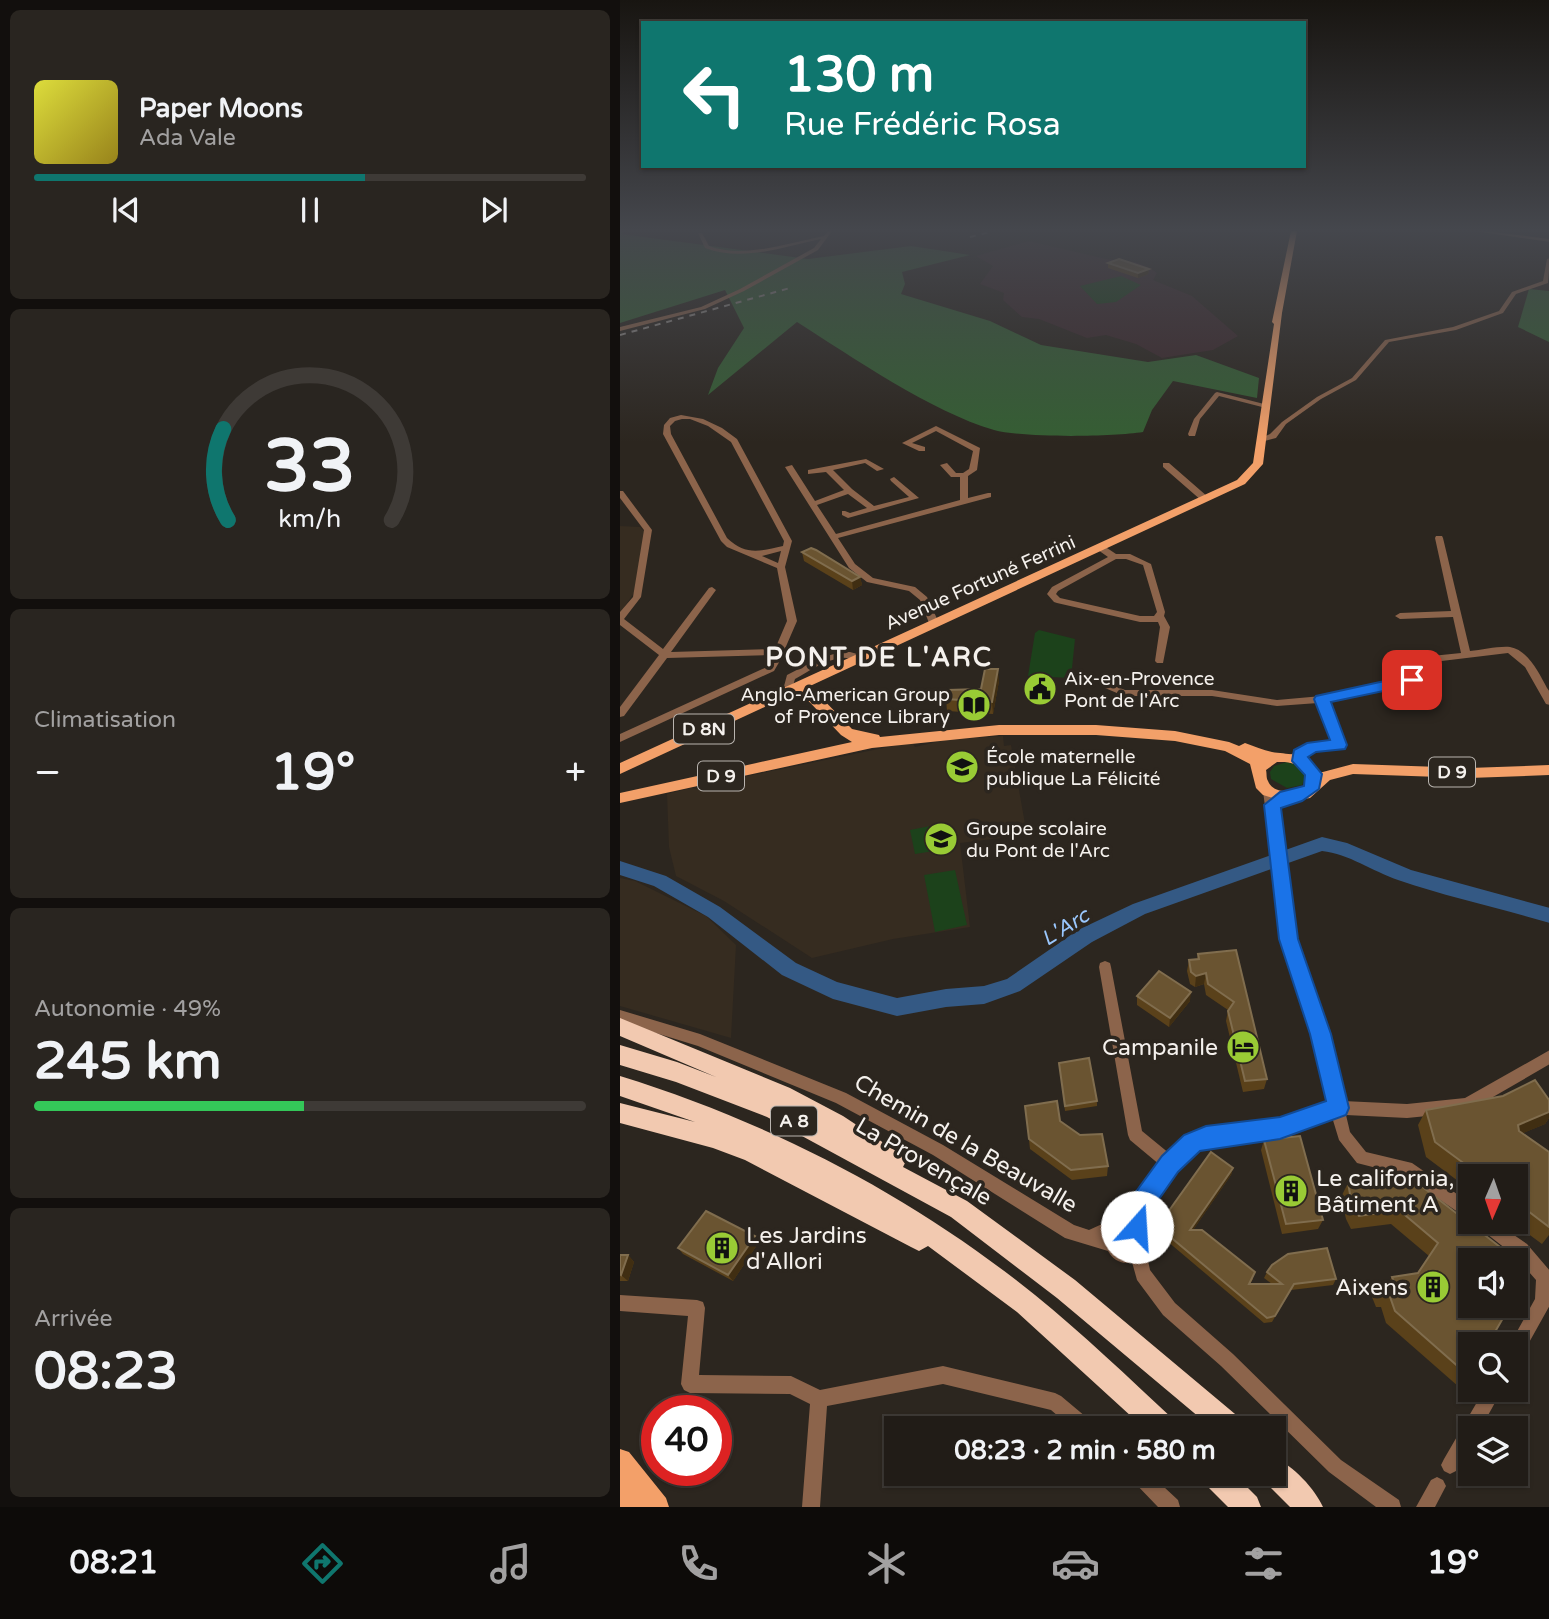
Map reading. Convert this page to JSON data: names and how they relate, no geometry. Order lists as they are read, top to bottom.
{
  "streets": {
    "highway": ["A 8", "La Provençale"],
    "main road": ["Avenue Fortuné Ferrini", "D 8N", "D 9"],
    "street": ["Chemin de la Beauvalle"]
  },
  "districts": ["PONT DE L'ARC"],
  "water": ["L'Arc"],
  "places": {
    "public building": ["Aix-en-Provence Pont de l'Arc"],
    "library": ["Anglo-American Group of Provence Library"],
    "school or university": ["École maternelle publique La Félicité", "Groupe scolaire du Pont de l'Arc"],
    "hotel": ["Campanile"],
    "building": ["Le california, Bâtiment A", "Les Jardins d'Allori", "Aixens"]
  },
  "north": "bottom",
  "page": {
    "turn": ["130 m", "Rue Frédéric Rosa"],
    "song": ["Paper Moons", "Ada Vale"],
    "tile": [
      "Climatisation",
      ["Autonomie · 49%", "245 km"],
      ["Arrivée", "08:23"]
    ],
    "heat": ["−", "19°", "+"],
    "limit": "40",
    "trip": "08:23 · 2 min · 580 m",
    "tabs": ["08:21", "19°"],
    "gauge": ["33", "km/h"]
  }
}
